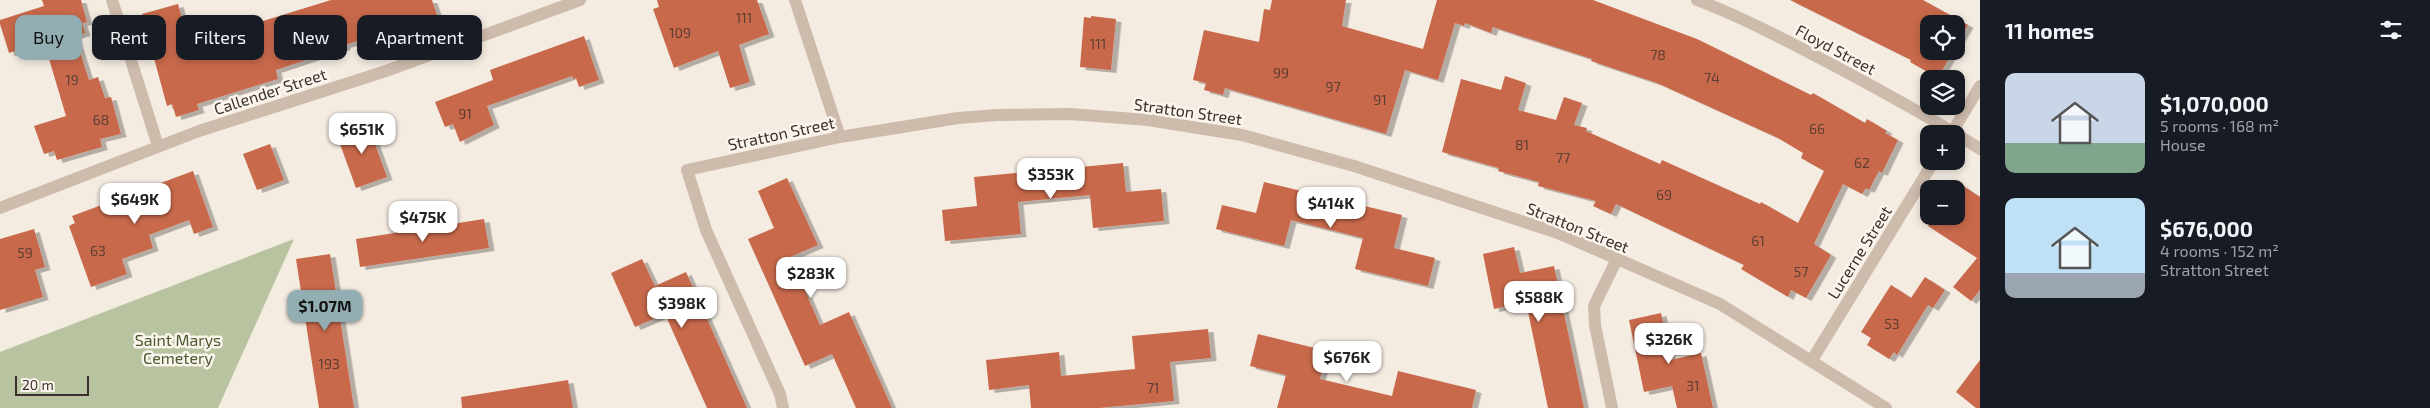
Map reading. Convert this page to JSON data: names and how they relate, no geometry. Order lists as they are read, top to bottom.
{
  "streets": {
    "street": [
      "Floyd Street",
      "Callender Street",
      "Stratton Street",
      "Lucerne Street"
    ]
  },
  "crossings": [
    ["Stratton Street", "Lucerne Street"]
  ],
  "parks": ["Saint Marys Cemetery"],
  "house_numbers": [
    "111",
    "109",
    "111",
    "78",
    "99",
    "74",
    "19",
    "97",
    "91",
    "91",
    "68",
    "66",
    "81",
    "77",
    "62",
    "69",
    "61",
    "63",
    "59",
    "57",
    "53",
    "193",
    "31",
    "71"
  ],
  "scale_bar": "20 m",
  "page": {
    "heading": "11 homes",
    "map_buttons": ["+", "−"],
    "chip": [
      "Buy",
      "Rent",
      "Filters",
      "New",
      "Apartment"
    ],
    "list": [
      {
        "name": "$1,070,000",
        "note": "5 rooms · 168 m² · House"
      },
      {
        "name": "$676,000",
        "note": "4 rooms · 152 m² · Stratton Street"
      }
    ],
    "price": [
      "$651K",
      "$353K",
      "$649K",
      "$414K",
      "$475K",
      "$283K",
      "$588K",
      "$398K",
      "$1.07M",
      "$326K",
      "$676K"
    ],
    "scale": "20 m"
  }
}
